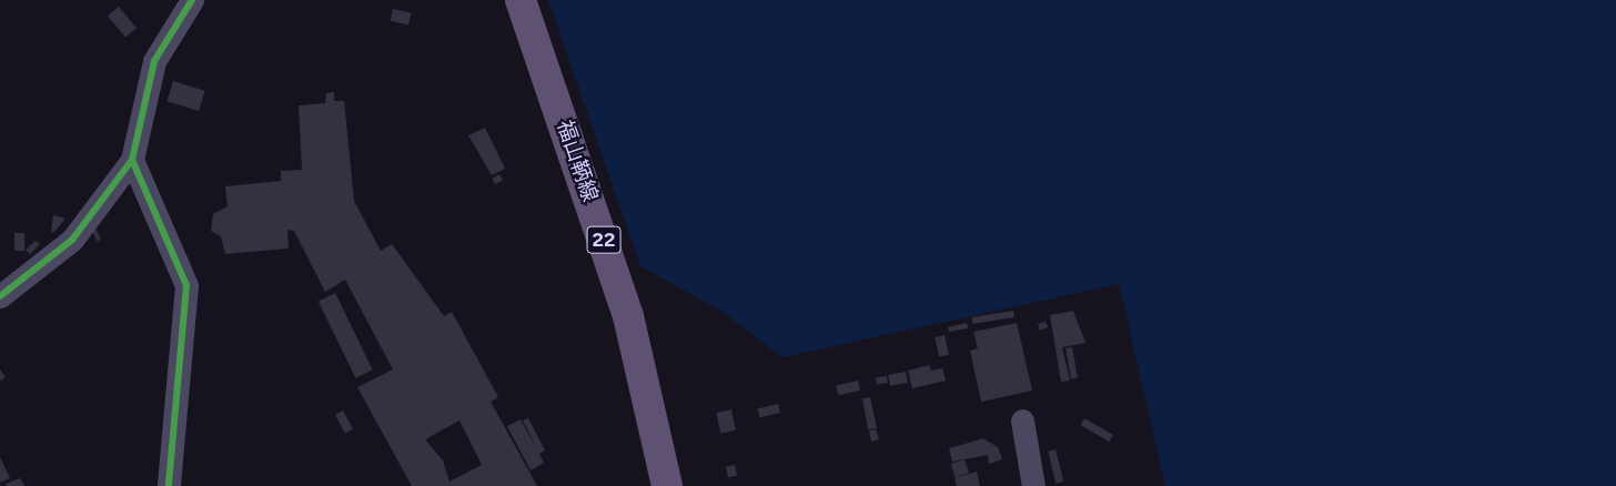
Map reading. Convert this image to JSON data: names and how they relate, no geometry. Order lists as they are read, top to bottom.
{
  "streets": {
    "main road": ["福山鞆線", "22"]
  }
}
